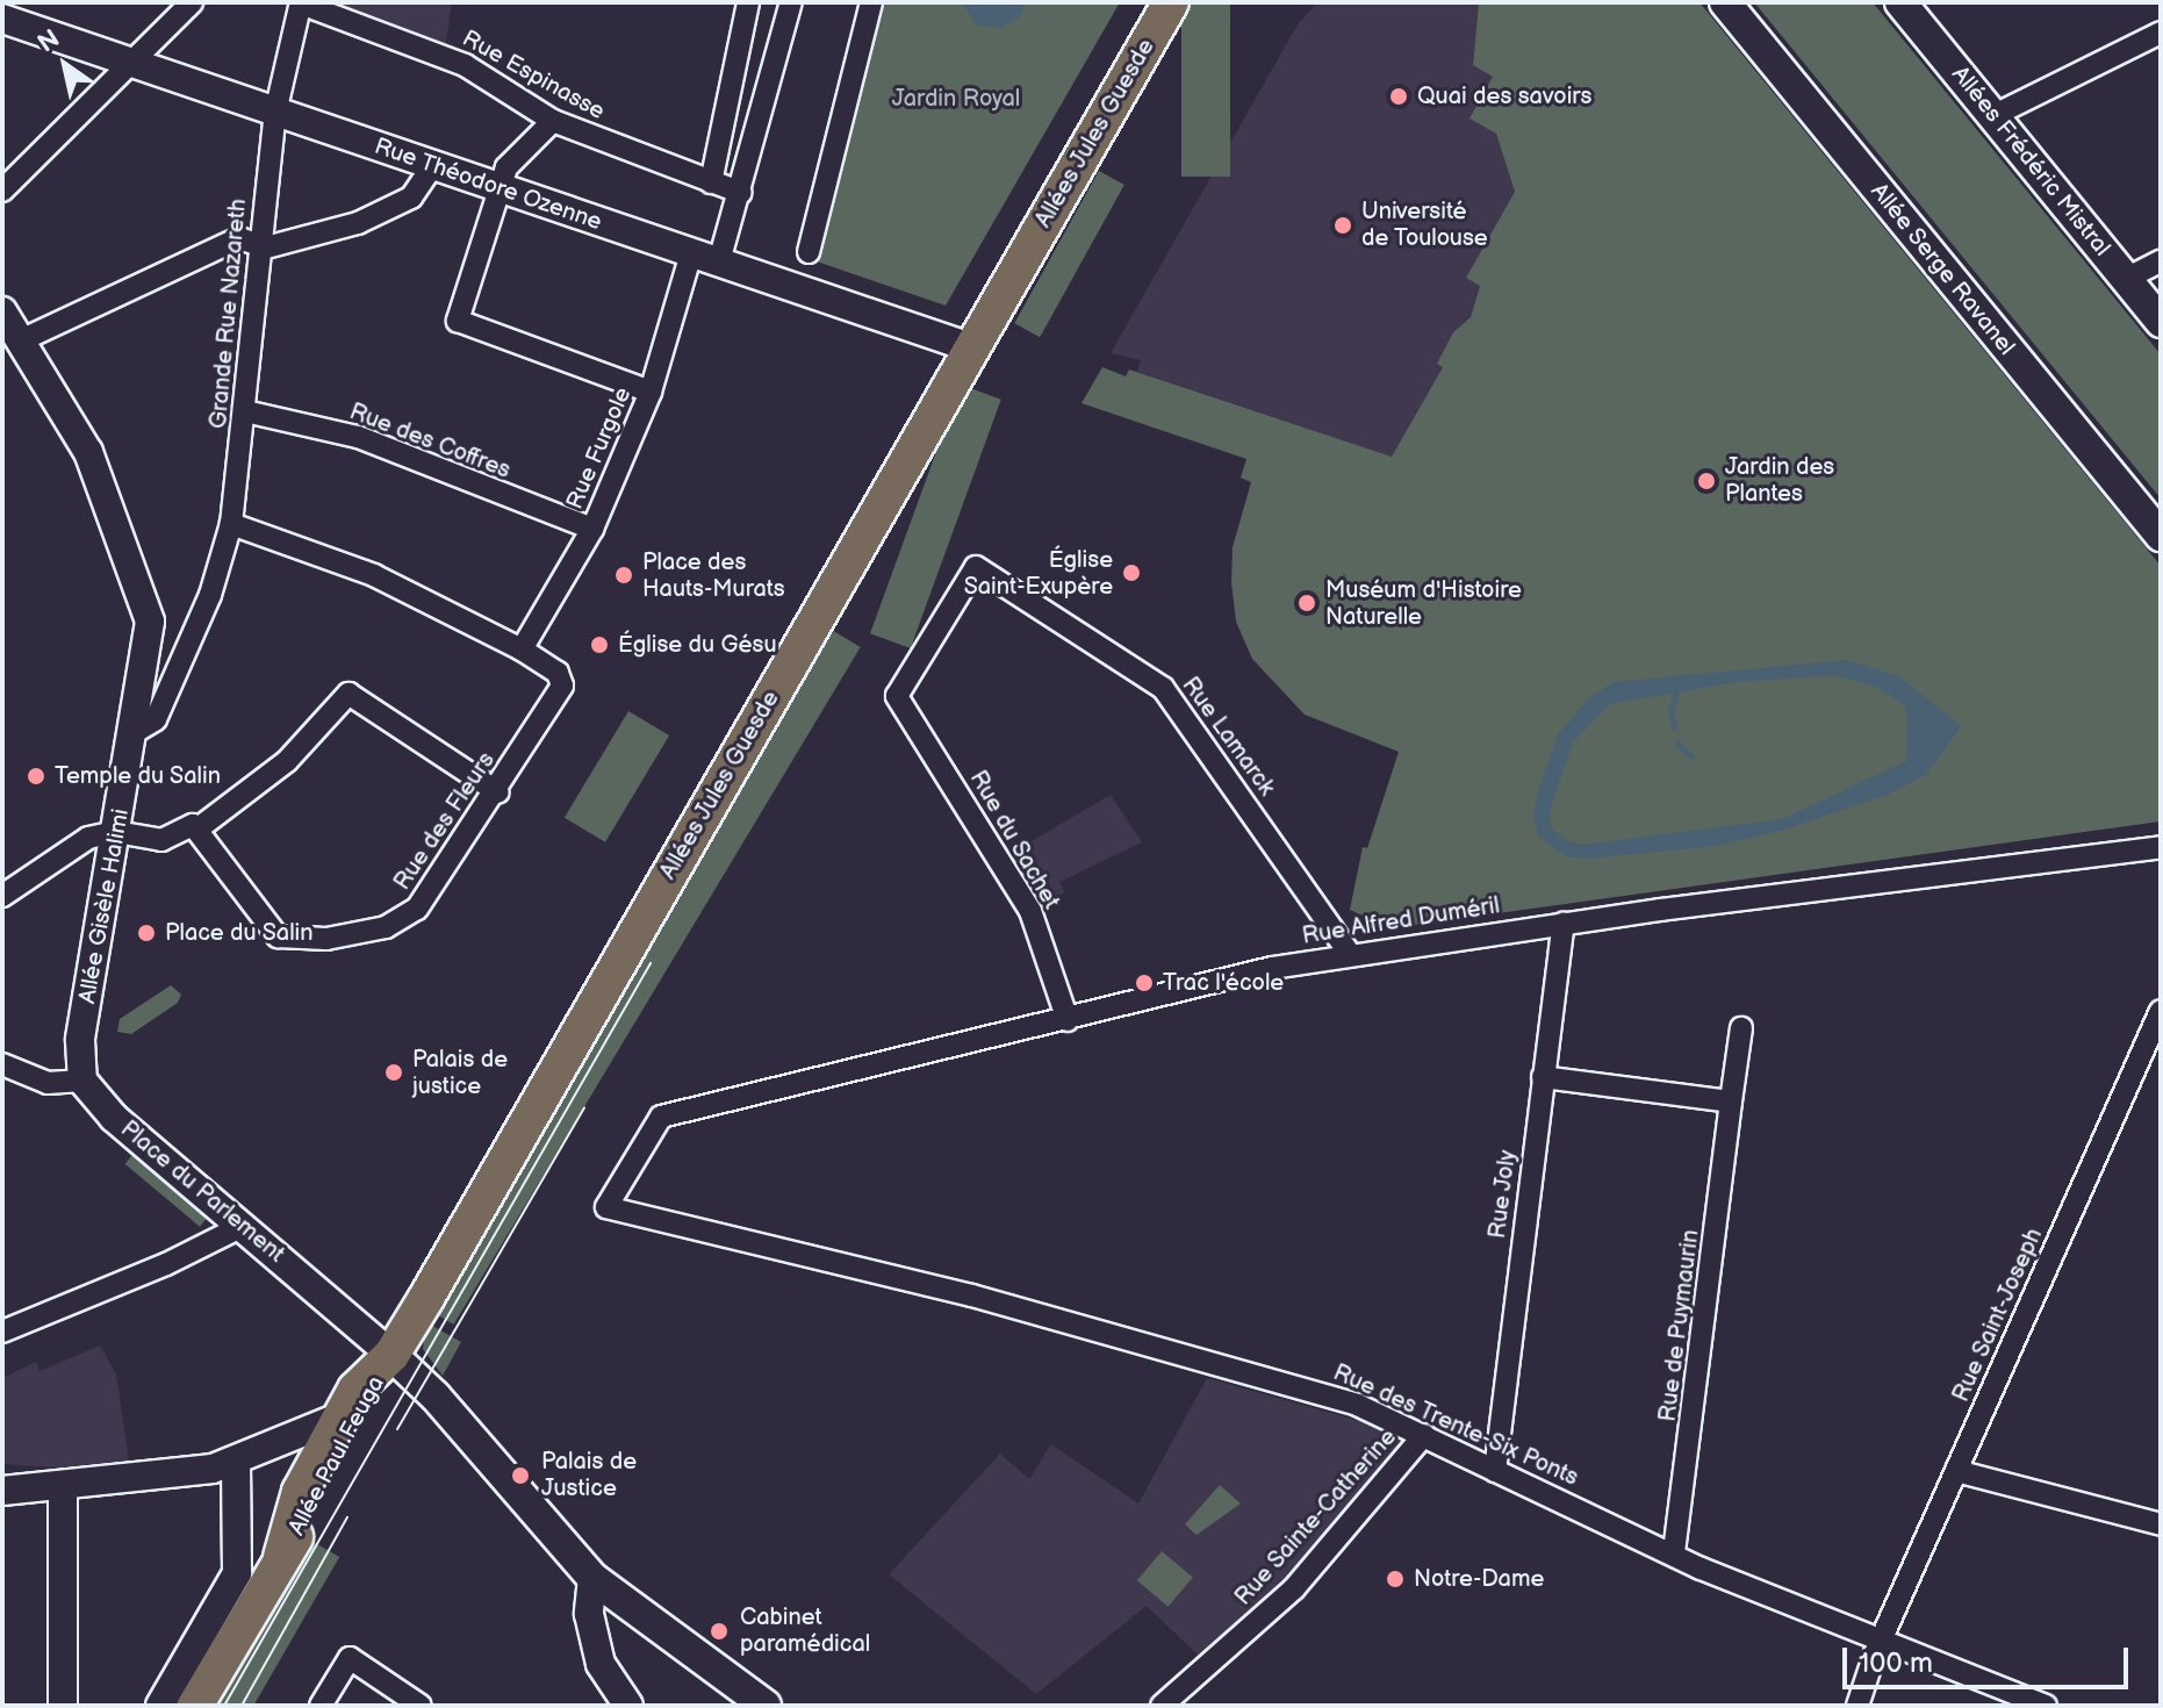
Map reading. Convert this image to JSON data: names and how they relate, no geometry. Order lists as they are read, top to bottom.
{
  "streets": {
    "main road": [
      "Allées Jules Guesde",
      "Allées Frédéric Mistral",
      "Allée Serge Ravanel",
      "Allée Paul Feuga"
    ],
    "street": [
      "Rue Espinasse",
      "Rue Théodore Ozenne",
      "Grande Rue Nazareth",
      "Rue des Coffres",
      "Rue Furgole",
      "Rue Lamarck",
      "Rue des Fleurs",
      "Rue du Sachet",
      "Allée Gisèle Halimi",
      "Rue Alfred Duméril",
      "Place du Parlement",
      "Rue Joly",
      "Rue Saint-Joseph",
      "Rue de Puymaurin",
      "Rue des Trente-Six Ponts",
      "Rue Sainte-Catherine"
    ]
  },
  "crossings": [
    ["Rue Espinasse", "Grande Rue Nazareth"],
    ["Allées Jules Guesde", "Rue Théodore Ozenne"],
    ["Allées Jules Guesde", "Place du Parlement"],
    ["Allées Jules Guesde", "Allée Paul Feuga"],
    ["Rue Théodore Ozenne", "Grande Rue Nazareth"],
    ["Rue Théodore Ozenne", "Rue Furgole"],
    ["Grande Rue Nazareth", "Rue des Coffres"],
    ["Grande Rue Nazareth", "Allée Gisèle Halimi"],
    ["Rue des Coffres", "Rue Furgole"],
    ["Rue Furgole", "Rue des Fleurs"],
    ["Rue Lamarck", "Rue du Sachet"],
    ["Rue Lamarck", "Rue Alfred Duméril"],
    ["Rue du Sachet", "Rue Alfred Duméril"],
    ["Allée Gisèle Halimi", "Place du Parlement"],
    ["Rue Alfred Duméril", "Rue Joly"],
    ["Rue Alfred Duméril", "Rue des Trente-Six Ponts"],
    ["Place du Parlement", "Allée Paul Feuga"],
    ["Rue Joly", "Rue des Trente-Six Ponts"],
    ["Rue Saint-Joseph", "Rue des Trente-Six Ponts"],
    ["Rue de Puymaurin", "Rue des Trente-Six Ponts"],
    ["Rue des Trente-Six Ponts", "Rue Sainte-Catherine"]
  ],
  "parks": ["Jardin Royal"],
  "places": [
    "Quai des savoirs",
    "Université de Toulouse",
    "Jardin des Plantes",
    "Église Saint-Exupère",
    "Place des Hauts-Murats",
    "Muséum d'Histoire Naturelle",
    "Église du Gésu",
    "Temple du Salin",
    "Place du Salin",
    "Trac l'école",
    "Palais de justice",
    "Palais de Justice",
    "Notre-Dame",
    "Cabinet paramédical"
  ],
  "scale_bar": "100 m",
  "north": "top left"
}
